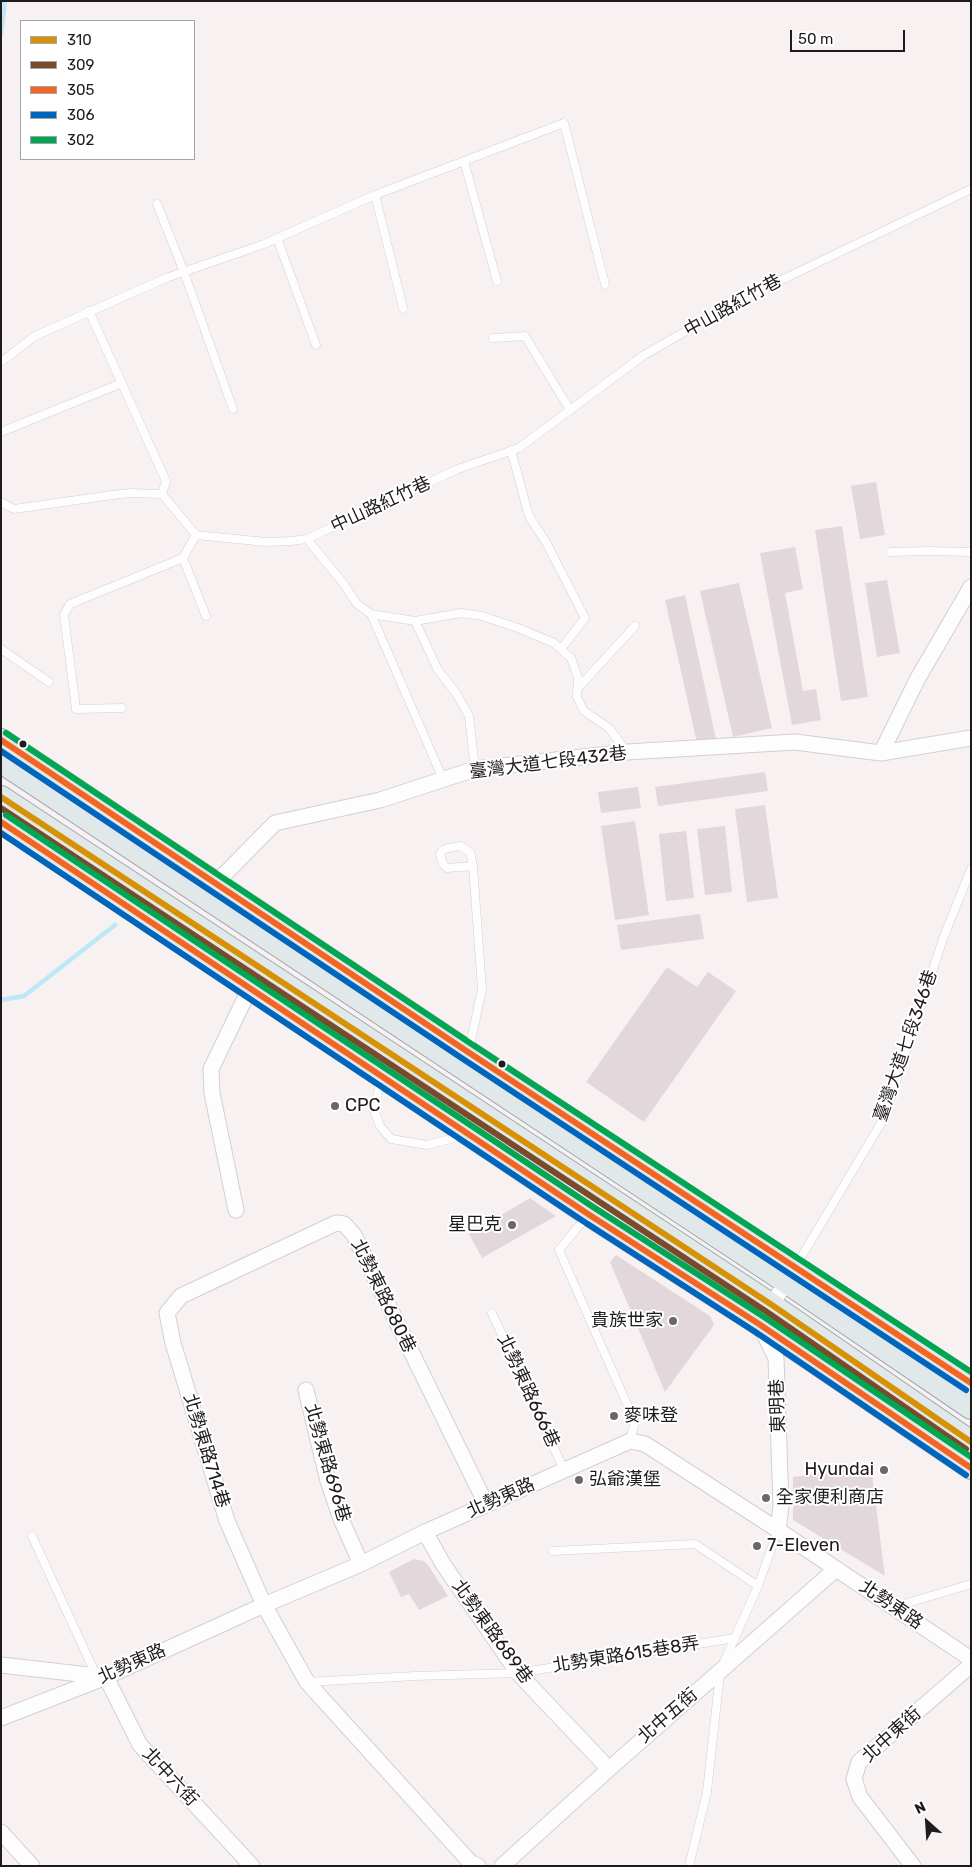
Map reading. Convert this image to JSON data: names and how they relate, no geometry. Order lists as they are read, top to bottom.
{
  "streets": {
    "street": [
      "臺灣大道七段432巷",
      "北勢東路680巷",
      "東明巷",
      "北勢東路714巷",
      "北勢東路696巷",
      "北勢東路",
      "北勢東路689巷",
      "北中五街",
      "北中東街",
      "北中六街"
    ],
    "lane": [
      "中山路紅竹巷",
      "臺灣大道七段346巷",
      "北勢東路666巷",
      "北勢東路615巷8弄"
    ]
  },
  "crossings": [
    ["北勢東路680巷", "北勢東路714巷"],
    ["北勢東路680巷", "北勢東路"],
    ["北勢東路666巷", "北勢東路"],
    ["東明巷", "北勢東路"],
    ["北勢東路714巷", "北勢東路"],
    ["北勢東路696巷", "北勢東路"],
    ["北勢東路", "北勢東路689巷"],
    ["北勢東路", "北中五街"],
    ["北勢東路", "北中六街"],
    ["北勢東路689巷", "北勢東路615巷8弄"],
    ["北勢東路689巷", "北中五街"]
  ],
  "places": [
    "CPC",
    "星巴克",
    "貴族世家",
    "麥味登",
    "Hyundai",
    "弘爺漢堡",
    "全家便利商店",
    "7-Eleven"
  ],
  "lines": [
    "transit line 302",
    "transit line 305",
    "transit line 306",
    "transit line 310",
    "transit line 309"
  ],
  "legend": [
    "310",
    "309",
    "305",
    "306",
    "302"
  ],
  "scale_bar": "50 m",
  "north": "top left"
}
